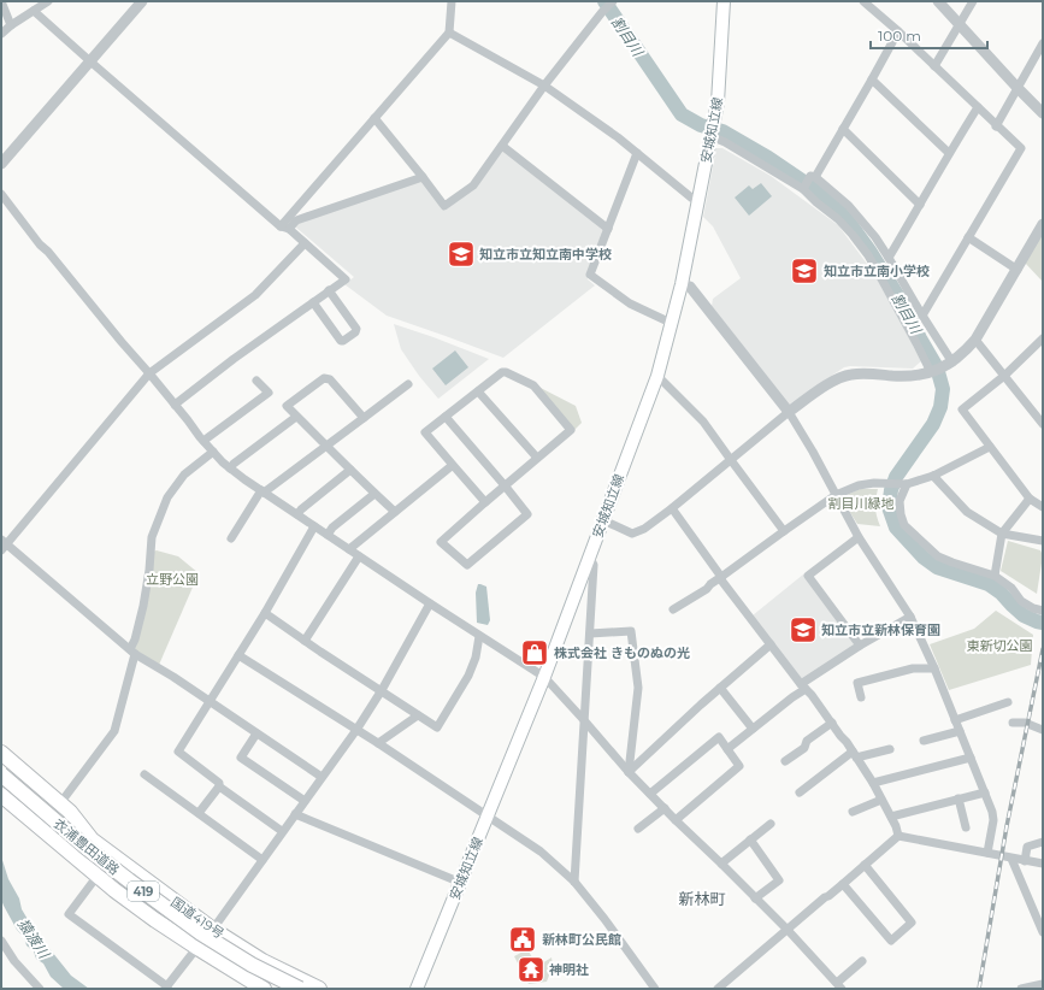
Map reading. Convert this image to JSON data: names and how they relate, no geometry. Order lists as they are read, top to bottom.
{
  "streets": {
    "highway": ["衣浦豊田道路", "419", "国道419号"],
    "main road": ["安城知立線"]
  },
  "crossings": [
    ["衣浦豊田道路", "国道419号"]
  ],
  "districts": ["新林町"],
  "water": ["割目川", "猿渡川"],
  "parks": ["割目川緑地", "立野公園", "東新切公園"],
  "places": {
    "school or university": ["知立市立知立南中学校", "知立市立南小学校", "知立市立新林保育園"],
    "shop": ["株式会社 きものぬの光"],
    "public building": ["新林町公民館"],
    "temple": ["神明社"]
  },
  "scale_bar": "100 m"
}
